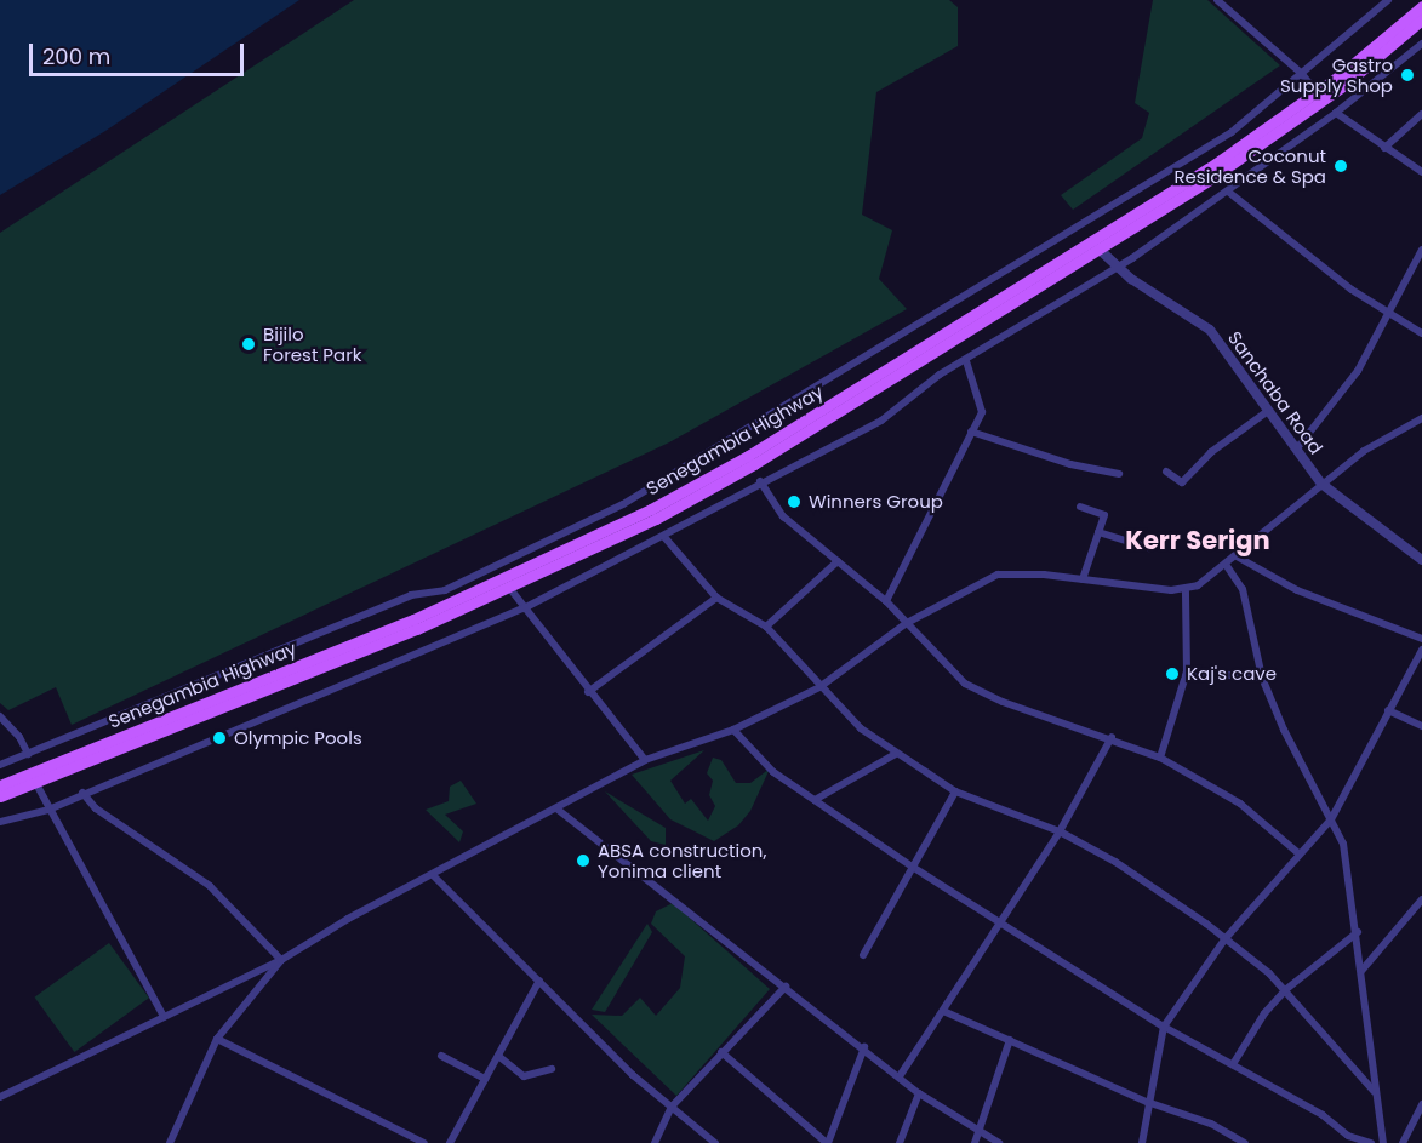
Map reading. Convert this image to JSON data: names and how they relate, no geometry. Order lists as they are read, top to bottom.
{
  "streets": {
    "main road": ["Senegambia Highway"],
    "street": ["Sanchaba Road"]
  },
  "crossings": [
    ["Sanchaba Road", "Senegambia Highway"]
  ],
  "districts": ["Kerr Serign"],
  "places": [
    "Gastro Supply Shop",
    "Coconut Residence & Spa",
    "Bijilo Forest Park",
    "Winners Group",
    "Kaj's cave",
    "Olympic Pools",
    "ABSA construction, Yonima client"
  ],
  "scale_bar": "200 m"
}
